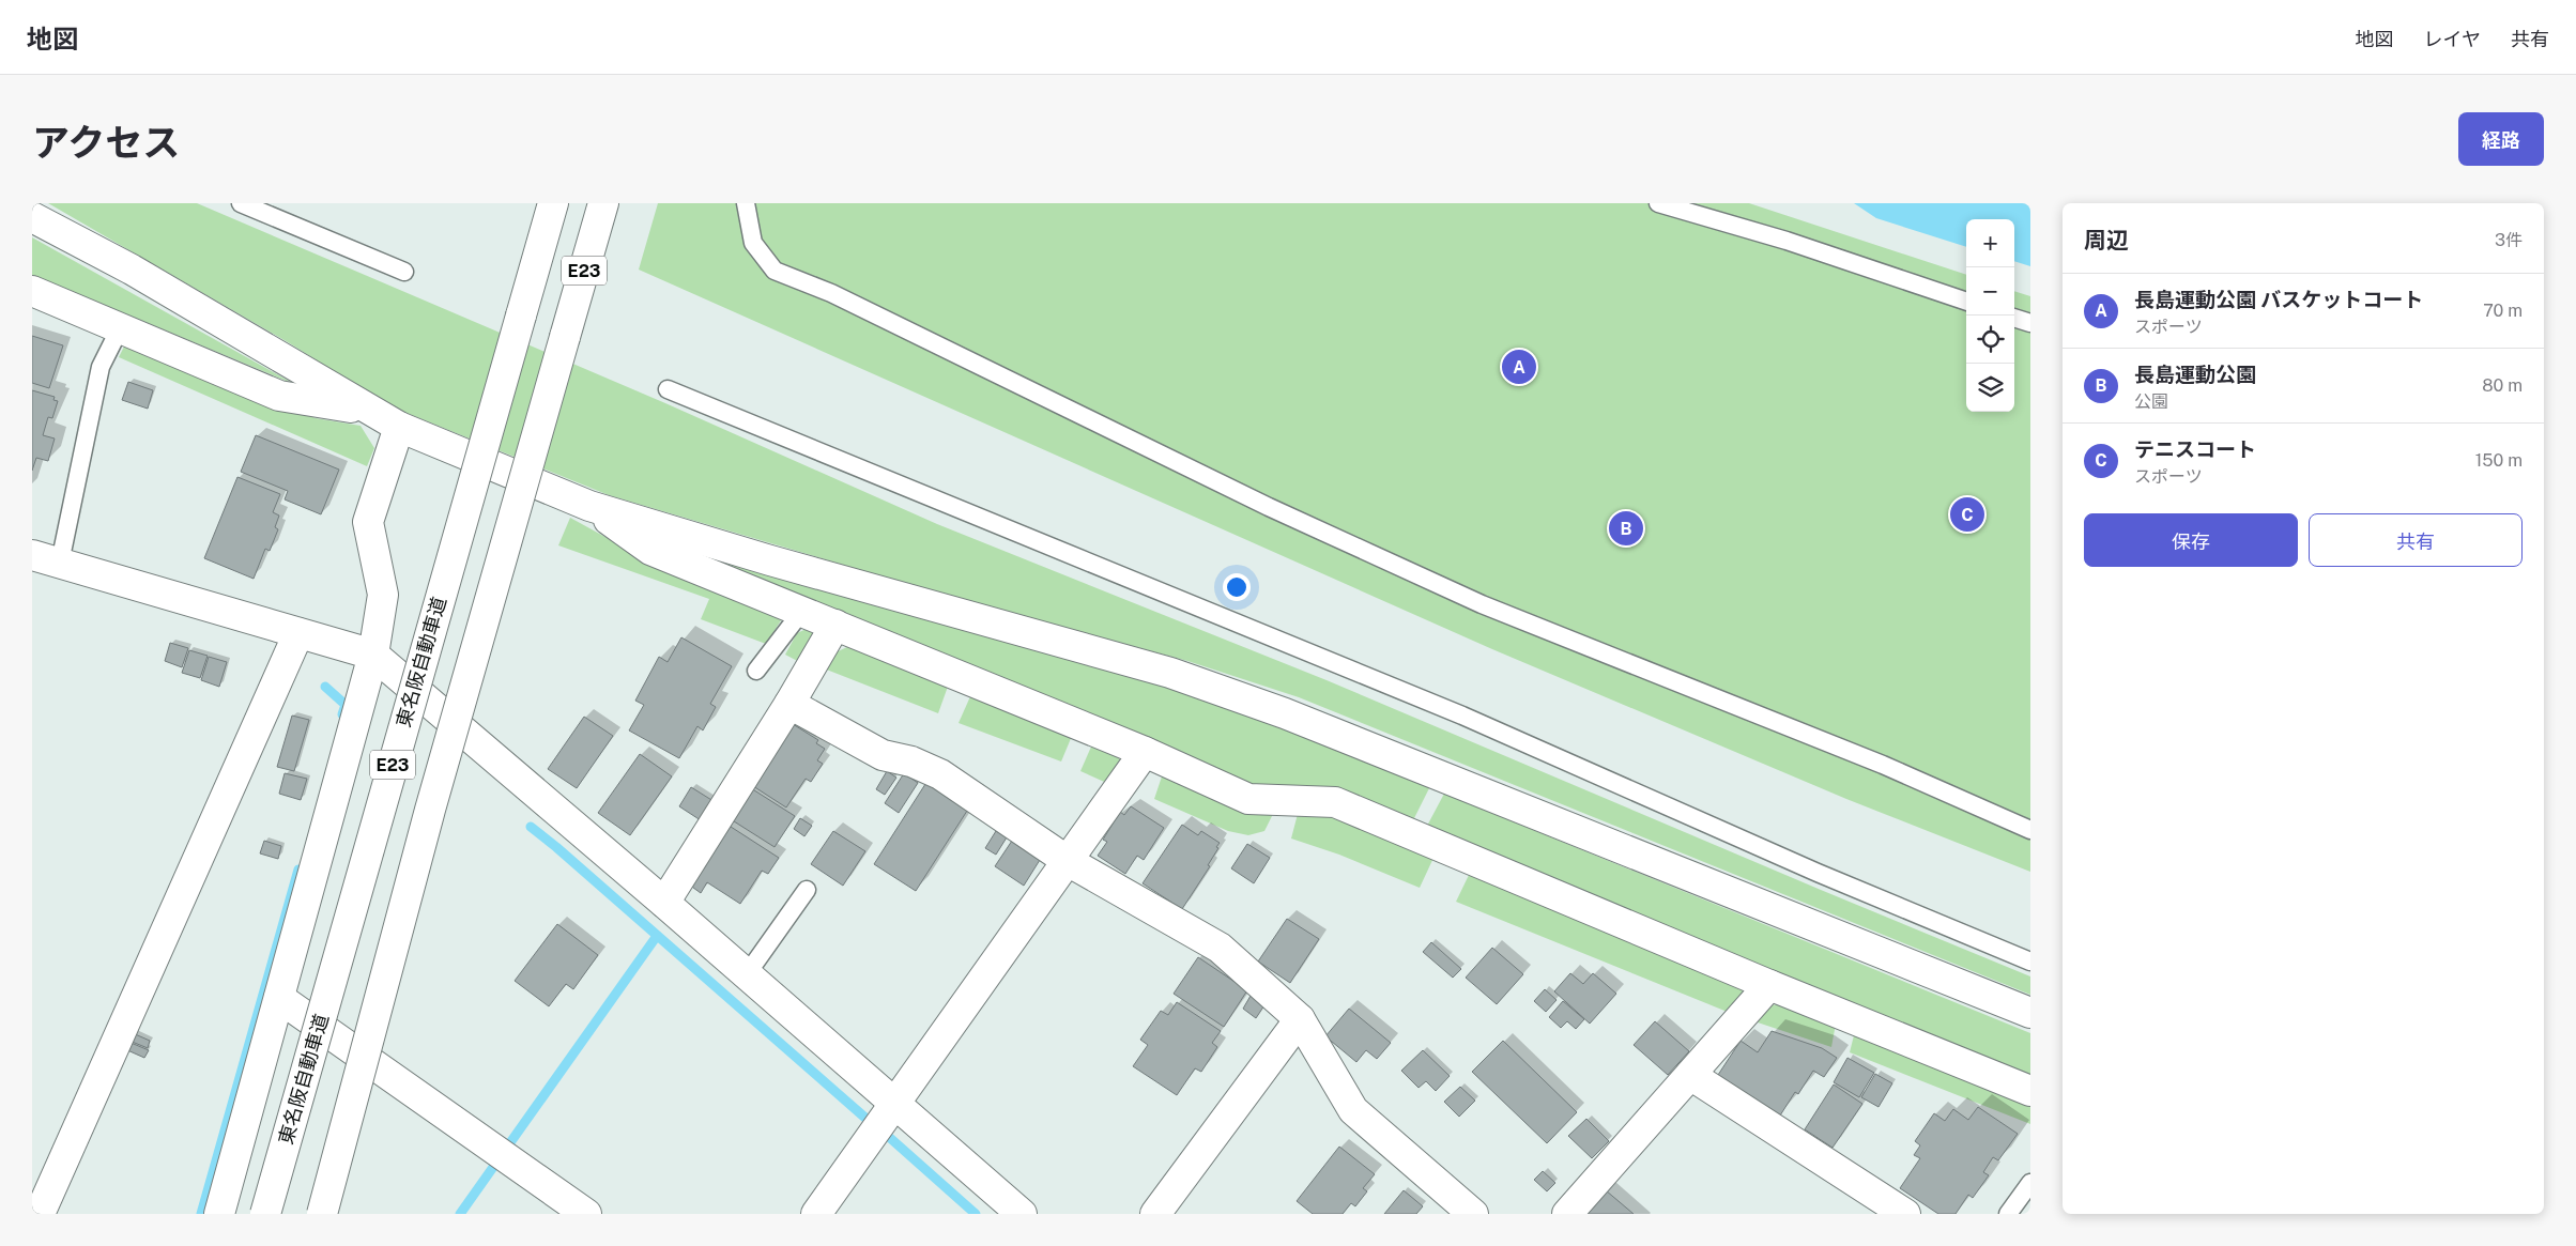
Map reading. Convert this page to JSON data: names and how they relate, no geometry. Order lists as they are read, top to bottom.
{
  "streets": {
    "main road": ["E23", "東名阪自動車道"]
  },
  "page": {
    "header": "地図",
    "nav": ["地図", "レイヤ", "共有"],
    "title": "アクセス",
    "buttons": [
      "経路",
      ["保存", "共有"]
    ],
    "heading": ["周辺", "3件"],
    "map_buttons": ["+", "−"],
    "list": [
      {
        "mark": "A",
        "name": "長島運動公園 バスケットコート",
        "note": "スポーツ",
        "value": "70 m"
      },
      {
        "mark": "B",
        "name": "長島運動公園",
        "note": "公園",
        "value": "80 m"
      },
      {
        "mark": "C",
        "name": "テニスコート",
        "note": "スポーツ",
        "value": "150 m"
      }
    ],
    "pins": ["A", "C", "B"]
  }
}
